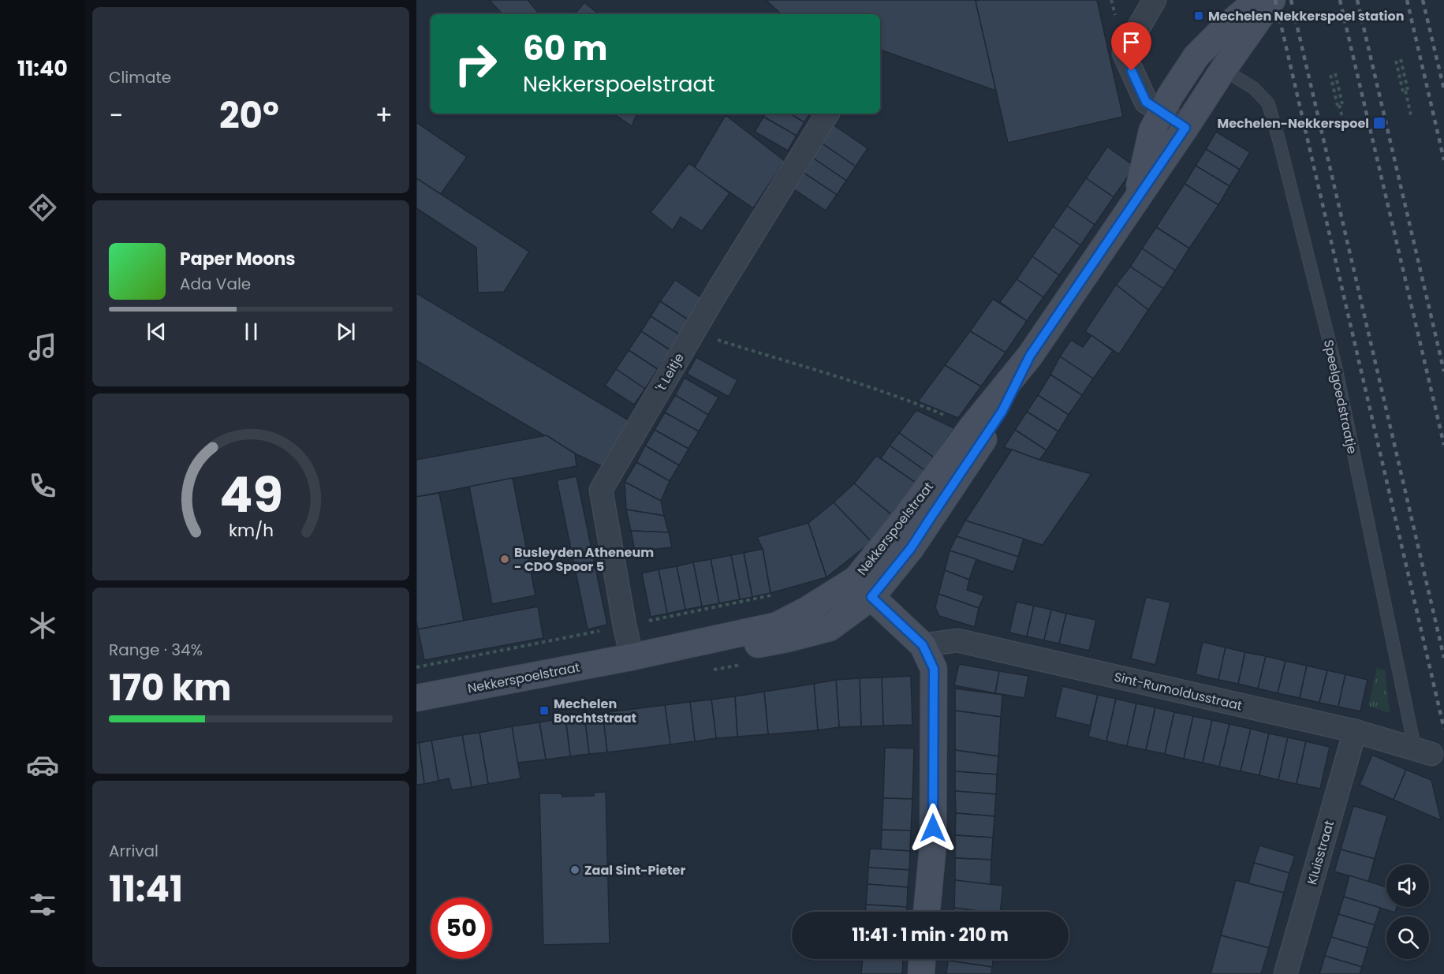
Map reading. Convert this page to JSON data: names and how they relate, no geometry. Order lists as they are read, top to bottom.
{
  "streets": {
    "main road": ["Nekkerspoelstraat"],
    "street": ["'t Leitje", "Sint-Rumoldusstraat", "Kluisstraat"],
    "lane": ["Speelgoedstraatje"]
  },
  "crossings": [
    ["'t Leitje", "Nekkerspoelstraat"],
    ["Speelgoedstraatje", "Nekkerspoelstraat"],
    ["Speelgoedstraatje", "Sint-Rumoldusstraat"],
    ["Sint-Rumoldusstraat", "Kluisstraat"]
  ],
  "places": {
    "transit": ["Mechelen Nekkerspoel station", "Mechelen-Nekkerspoel", "Mechelen Borchtstraat"],
    "other": ["Busleyden Atheneum - CDO Spoor 5", "Zaal Sint-Pieter"]
  },
  "page": {
    "tabs": "11:40",
    "tile": [
      "Climate",
      ["Range · 34%", "170 km"],
      ["Arrival", "11:41"]
    ],
    "turn": ["60 m", "Nekkerspoelstraat"],
    "heat": ["−", "20°", "+"],
    "song": ["Paper Moons", "Ada Vale"],
    "limit": "50",
    "trip": "11:41 · 1 min · 210 m",
    "gauge": ["49", "km/h"]
  }
}
